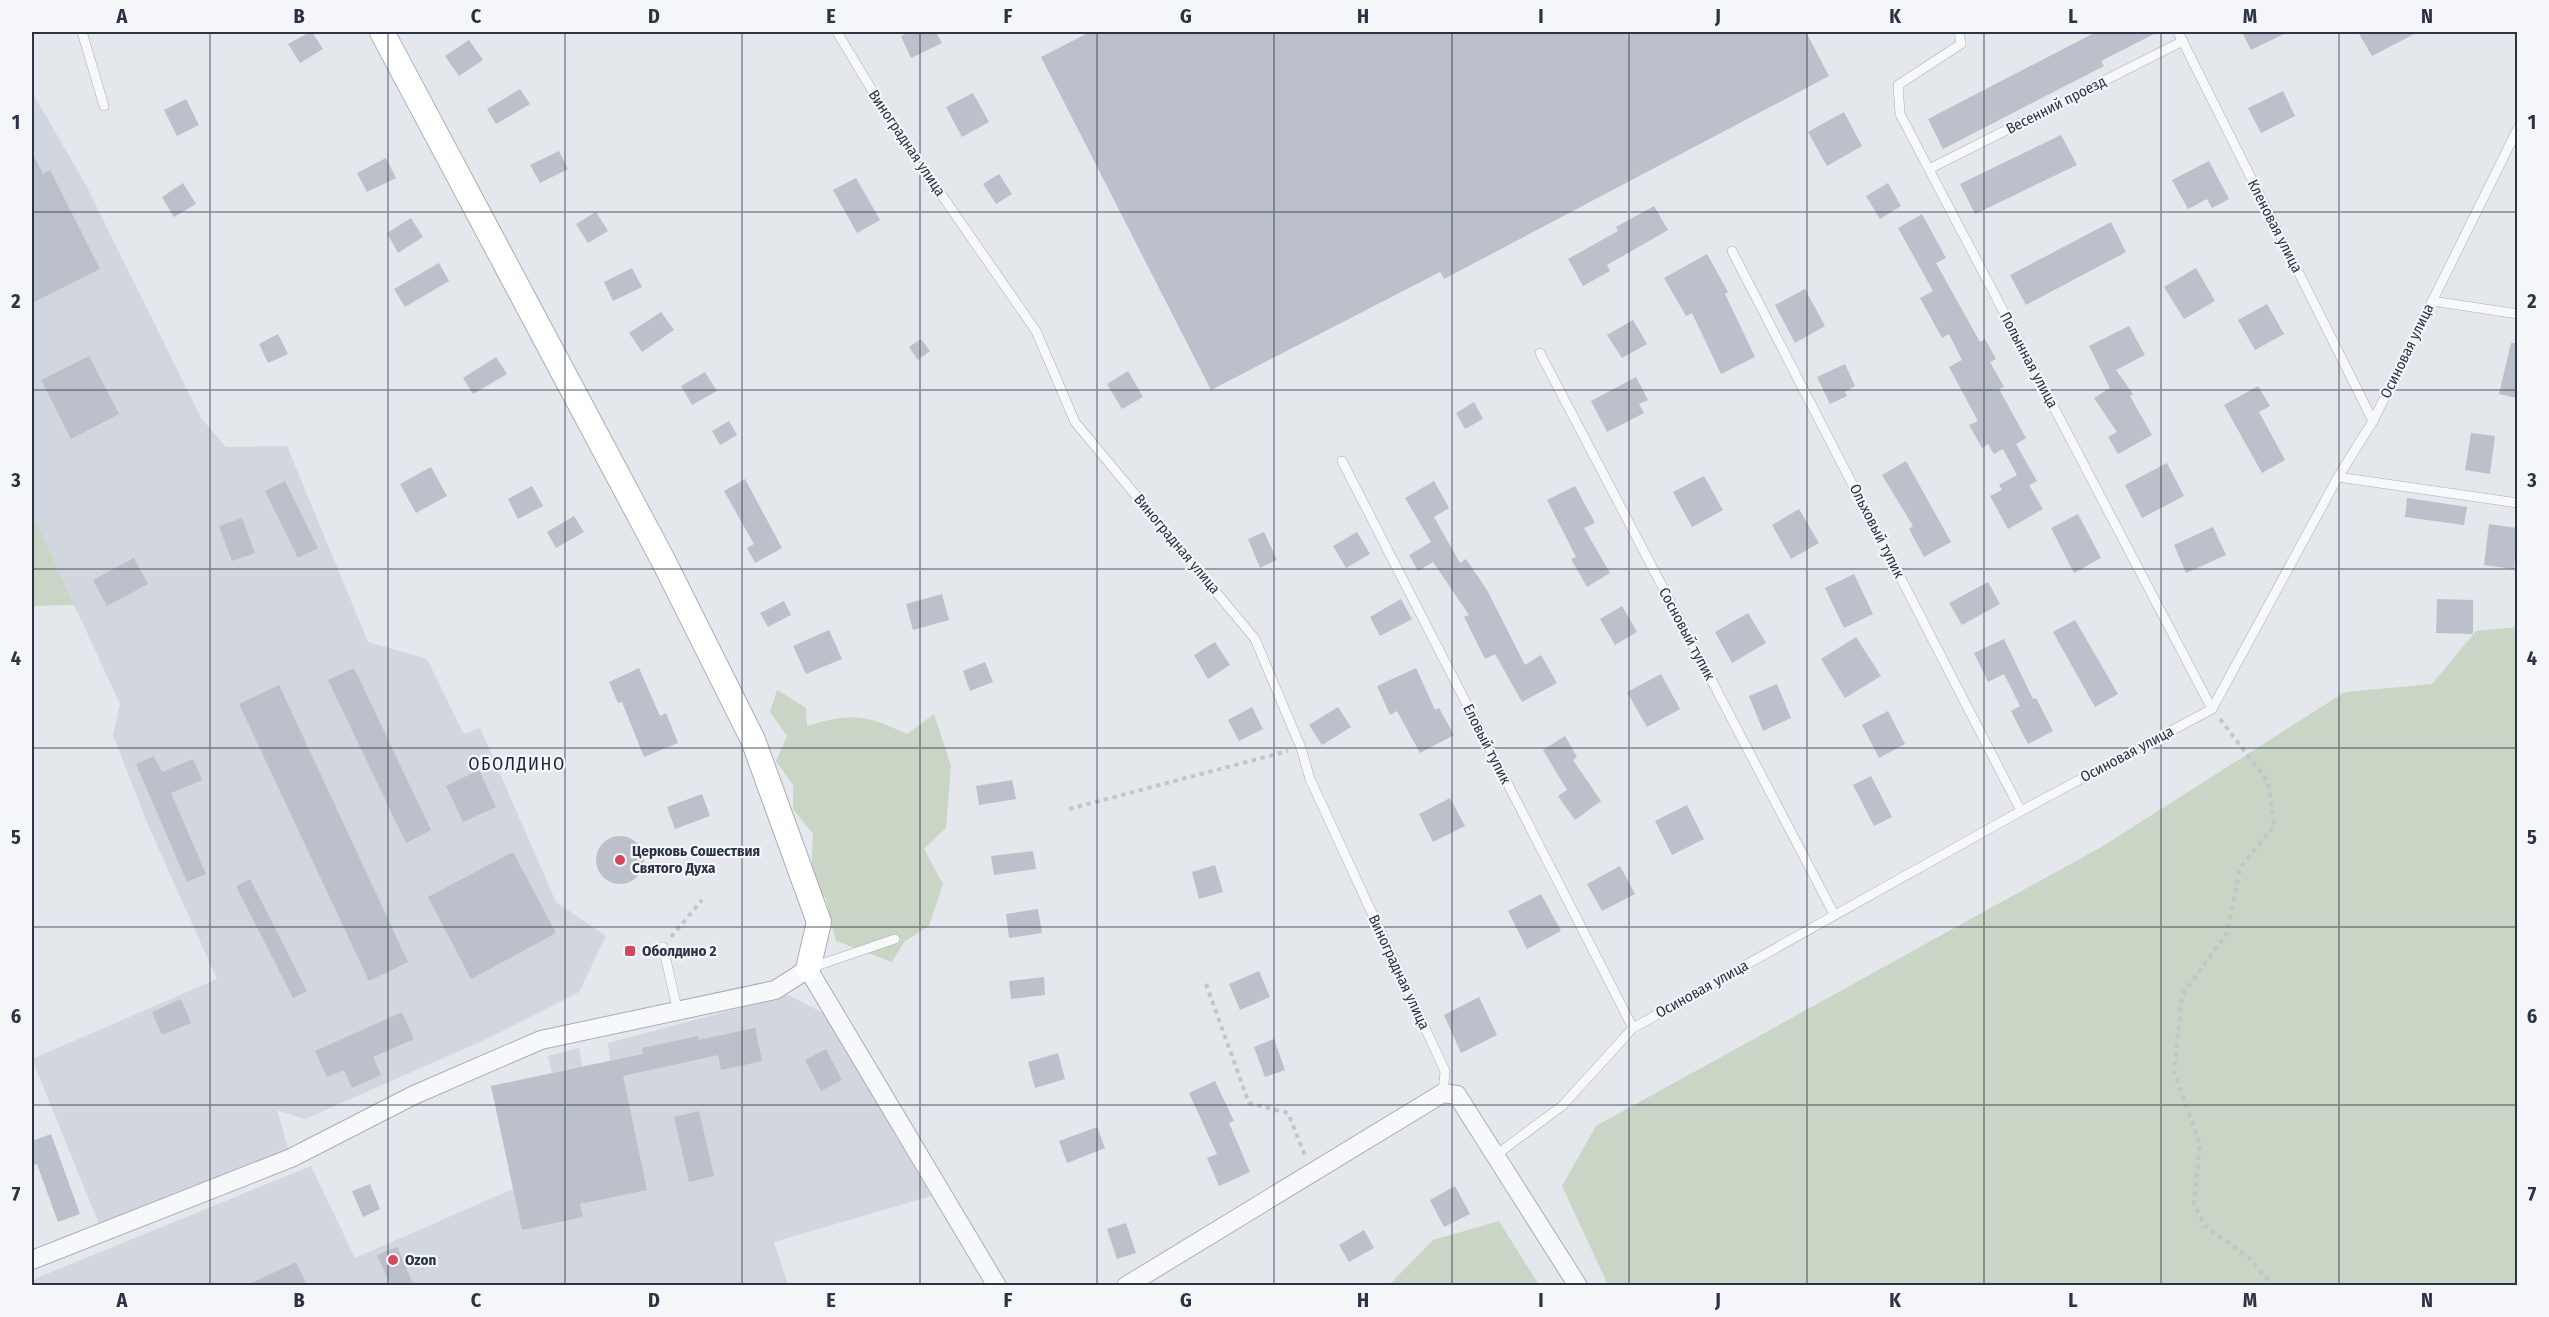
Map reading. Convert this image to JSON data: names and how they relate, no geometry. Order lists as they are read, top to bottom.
{
  "streets": {
    "lane": [
      "Весенний проезд",
      "Виноградная улица",
      "Кленовая улица",
      "Осиновая улица",
      "Полынная улица",
      "Ольховый тупик",
      "Сосновый тупик",
      "Еловый тупик"
    ]
  },
  "crossings": [
    ["Весенний проезд", "Кленовая улица"],
    ["Весенний проезд", "Полынная улица"],
    ["Кленовая улица", "Осиновая улица"],
    ["Осиновая улица", "Полынная улица"],
    ["Осиновая улица", "Ольховый тупик"],
    ["Осиновая улица", "Сосновый тупик"],
    ["Осиновая улица", "Еловый тупик"]
  ],
  "districts": ["ОБОЛДИНО"],
  "places": {
    "other": ["Церковь Сошествия Святого Духа", "Ozon"],
    "transit": ["Оболдино 2"]
  },
  "grid": {
    "columns": [
      "A",
      "B",
      "C",
      "D",
      "E",
      "F",
      "G",
      "H",
      "I",
      "J",
      "K",
      "L",
      "M",
      "N"
    ],
    "rows": [
      "1",
      "2",
      "3",
      "4",
      "5",
      "6",
      "7"
    ]
  }
}
